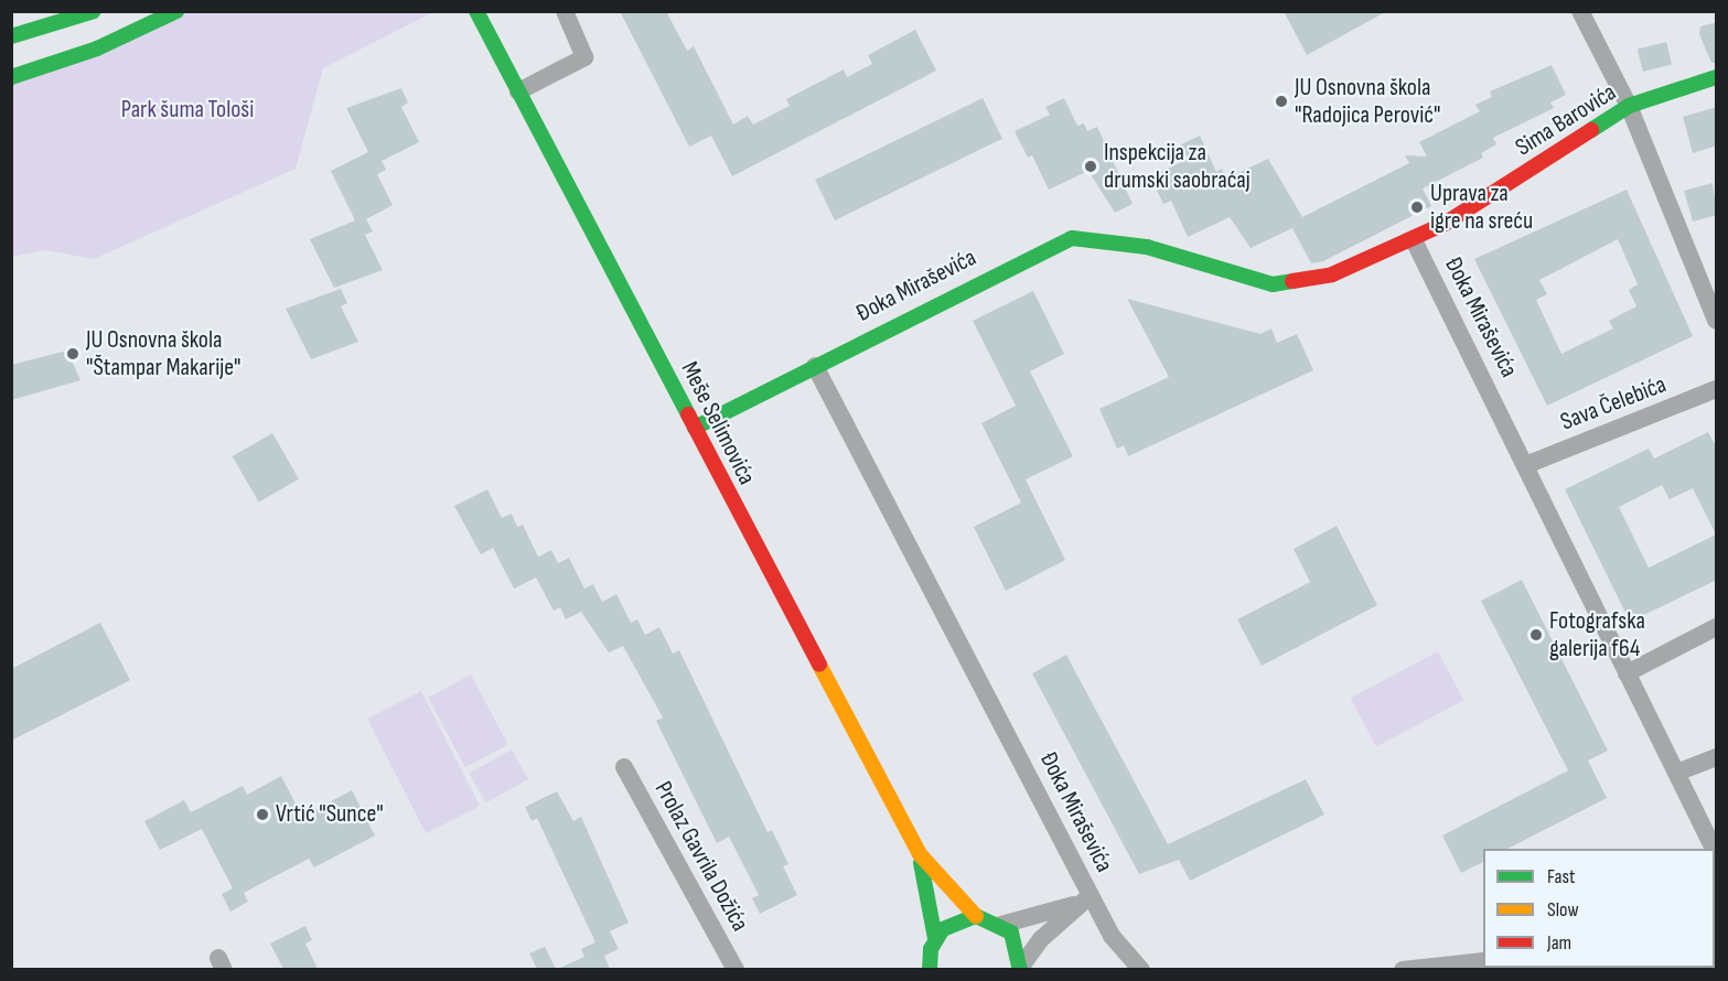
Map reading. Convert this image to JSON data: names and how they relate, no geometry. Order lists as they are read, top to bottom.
{
  "streets": {
    "street": [
      "Sima Barovića",
      "Đoka Miraševića",
      "Sava Čelebića",
      "Meše Selimovića",
      "Prolaz Gavrila Dožića"
    ]
  },
  "crossings": [
    ["Sima Barovića", "Đoka Miraševića"],
    ["Đoka Miraševića", "Sava Čelebića"],
    ["Đoka Miraševića", "Meše Selimovića"]
  ],
  "parks": ["Park šuma Tološi"],
  "places": [
    "JU Osnovna škola \"Radojica Perović\"",
    "Inspekcija za drumski saobraćaj",
    "Uprava za igre na sreću",
    "JU Osnovna škola \"Štampar Makarije\"",
    "Fotografska galerija f64",
    "Vrtić \"Sunce\""
  ],
  "legend": ["Fast", "Slow", "Jam"]
}
